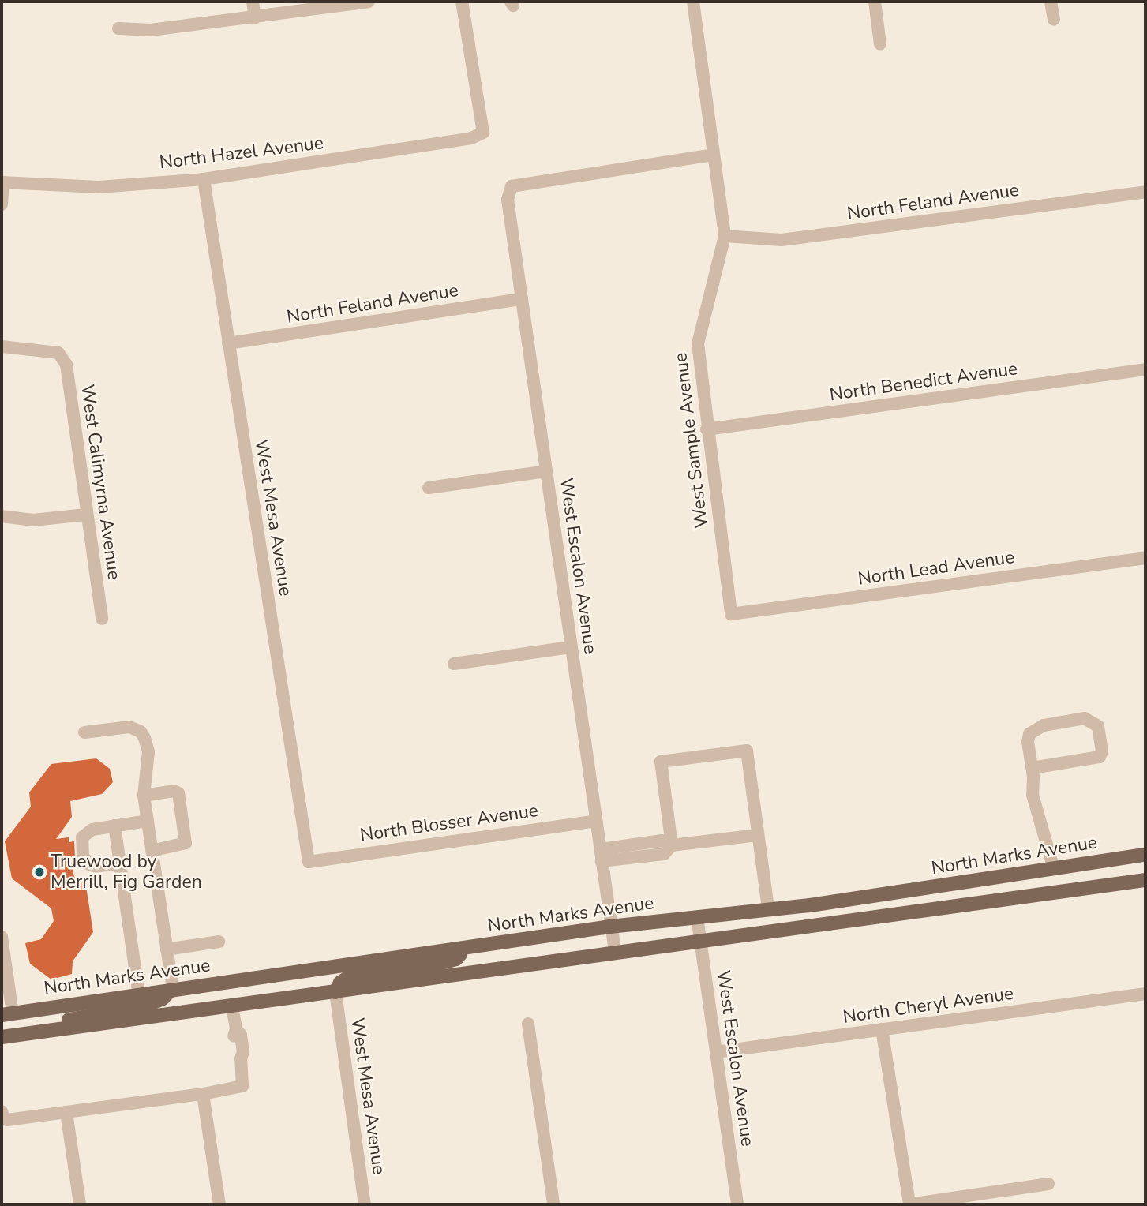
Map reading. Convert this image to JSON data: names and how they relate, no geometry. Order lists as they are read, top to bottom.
{
  "streets": {
    "main road": ["North Marks Avenue"],
    "street": [
      "North Hazel Avenue",
      "North Feland Avenue",
      "North Benedict Avenue",
      "West Sample Avenue",
      "West Calimyrna Avenue",
      "West Mesa Avenue",
      "West Escalon Avenue",
      "North Lead Avenue",
      "North Blosser Avenue",
      "North Cheryl Avenue"
    ]
  },
  "crossings": [
    ["North Hazel Avenue", "West Mesa Avenue"],
    ["North Feland Avenue", "West Sample Avenue"],
    ["North Feland Avenue", "West Mesa Avenue"],
    ["North Feland Avenue", "West Escalon Avenue"],
    ["North Benedict Avenue", "West Sample Avenue"],
    ["West Sample Avenue", "West Escalon Avenue"],
    ["West Sample Avenue", "North Lead Avenue"],
    ["West Mesa Avenue", "North Blosser Avenue"],
    ["West Escalon Avenue", "North Blosser Avenue"],
    ["West Escalon Avenue", "North Marks Avenue"],
    ["West Escalon Avenue", "North Cheryl Avenue"]
  ],
  "places": ["Truewood by Merrill, Fig Garden"]
}
